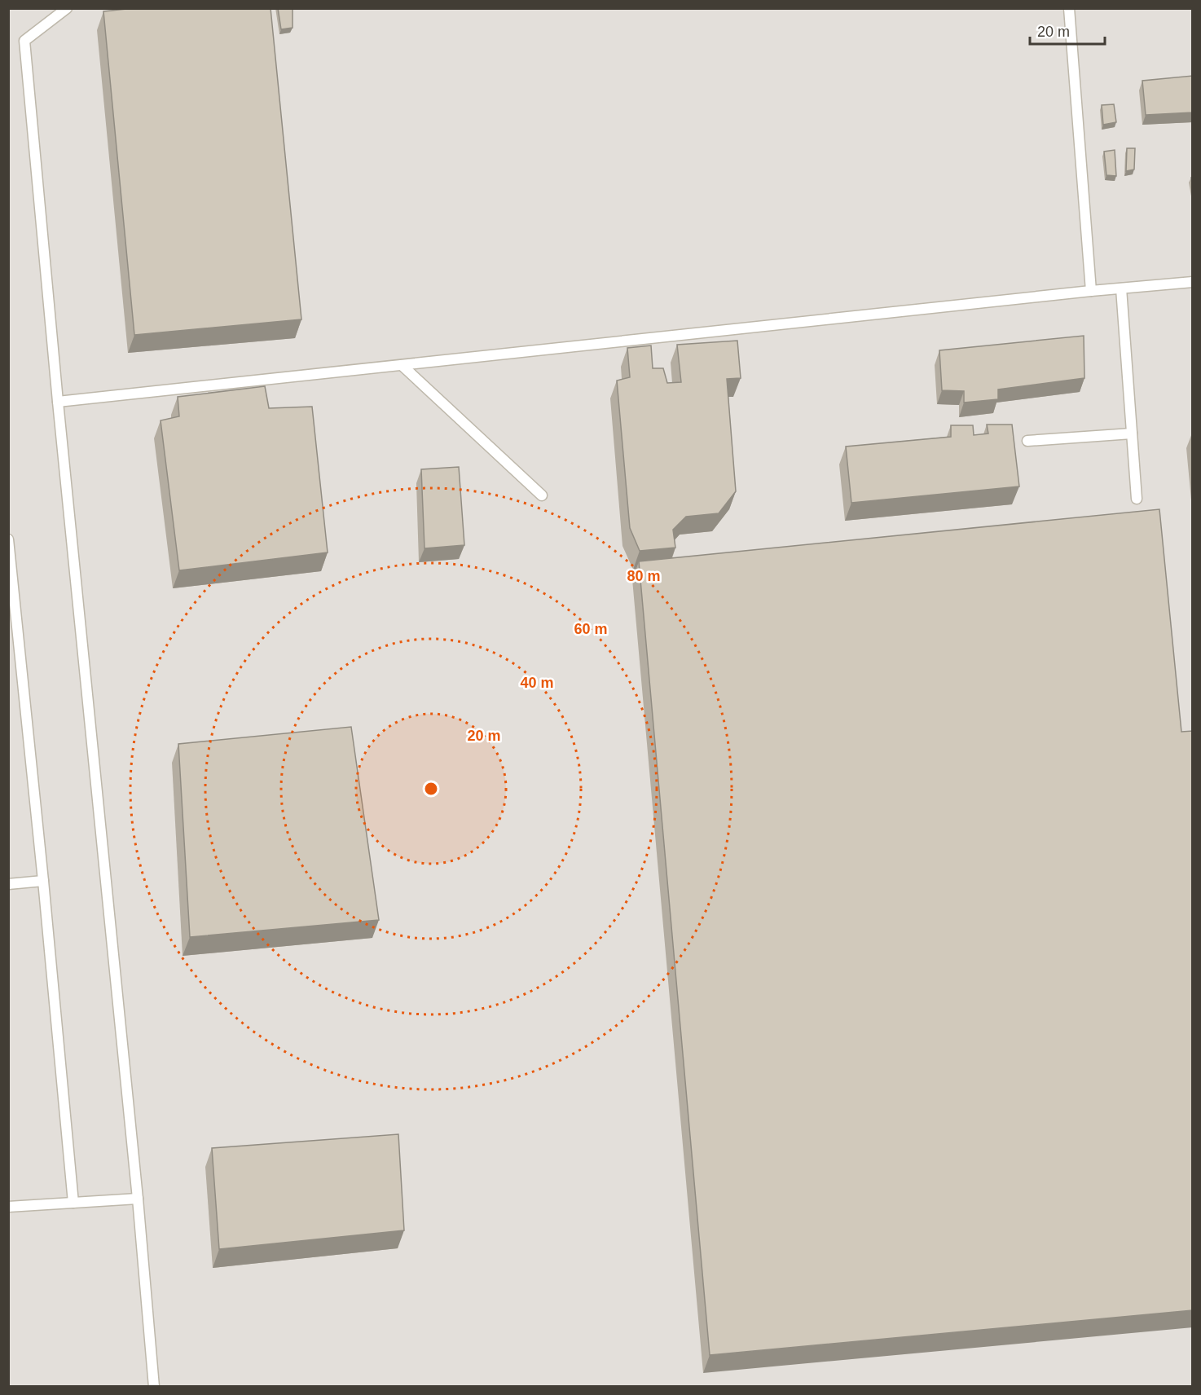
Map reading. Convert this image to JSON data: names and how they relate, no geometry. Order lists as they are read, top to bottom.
{
  "scale_bar": "20 m",
  "rings": [
    "80 m",
    "60 m",
    "40 m",
    "20 m"
  ]
}
